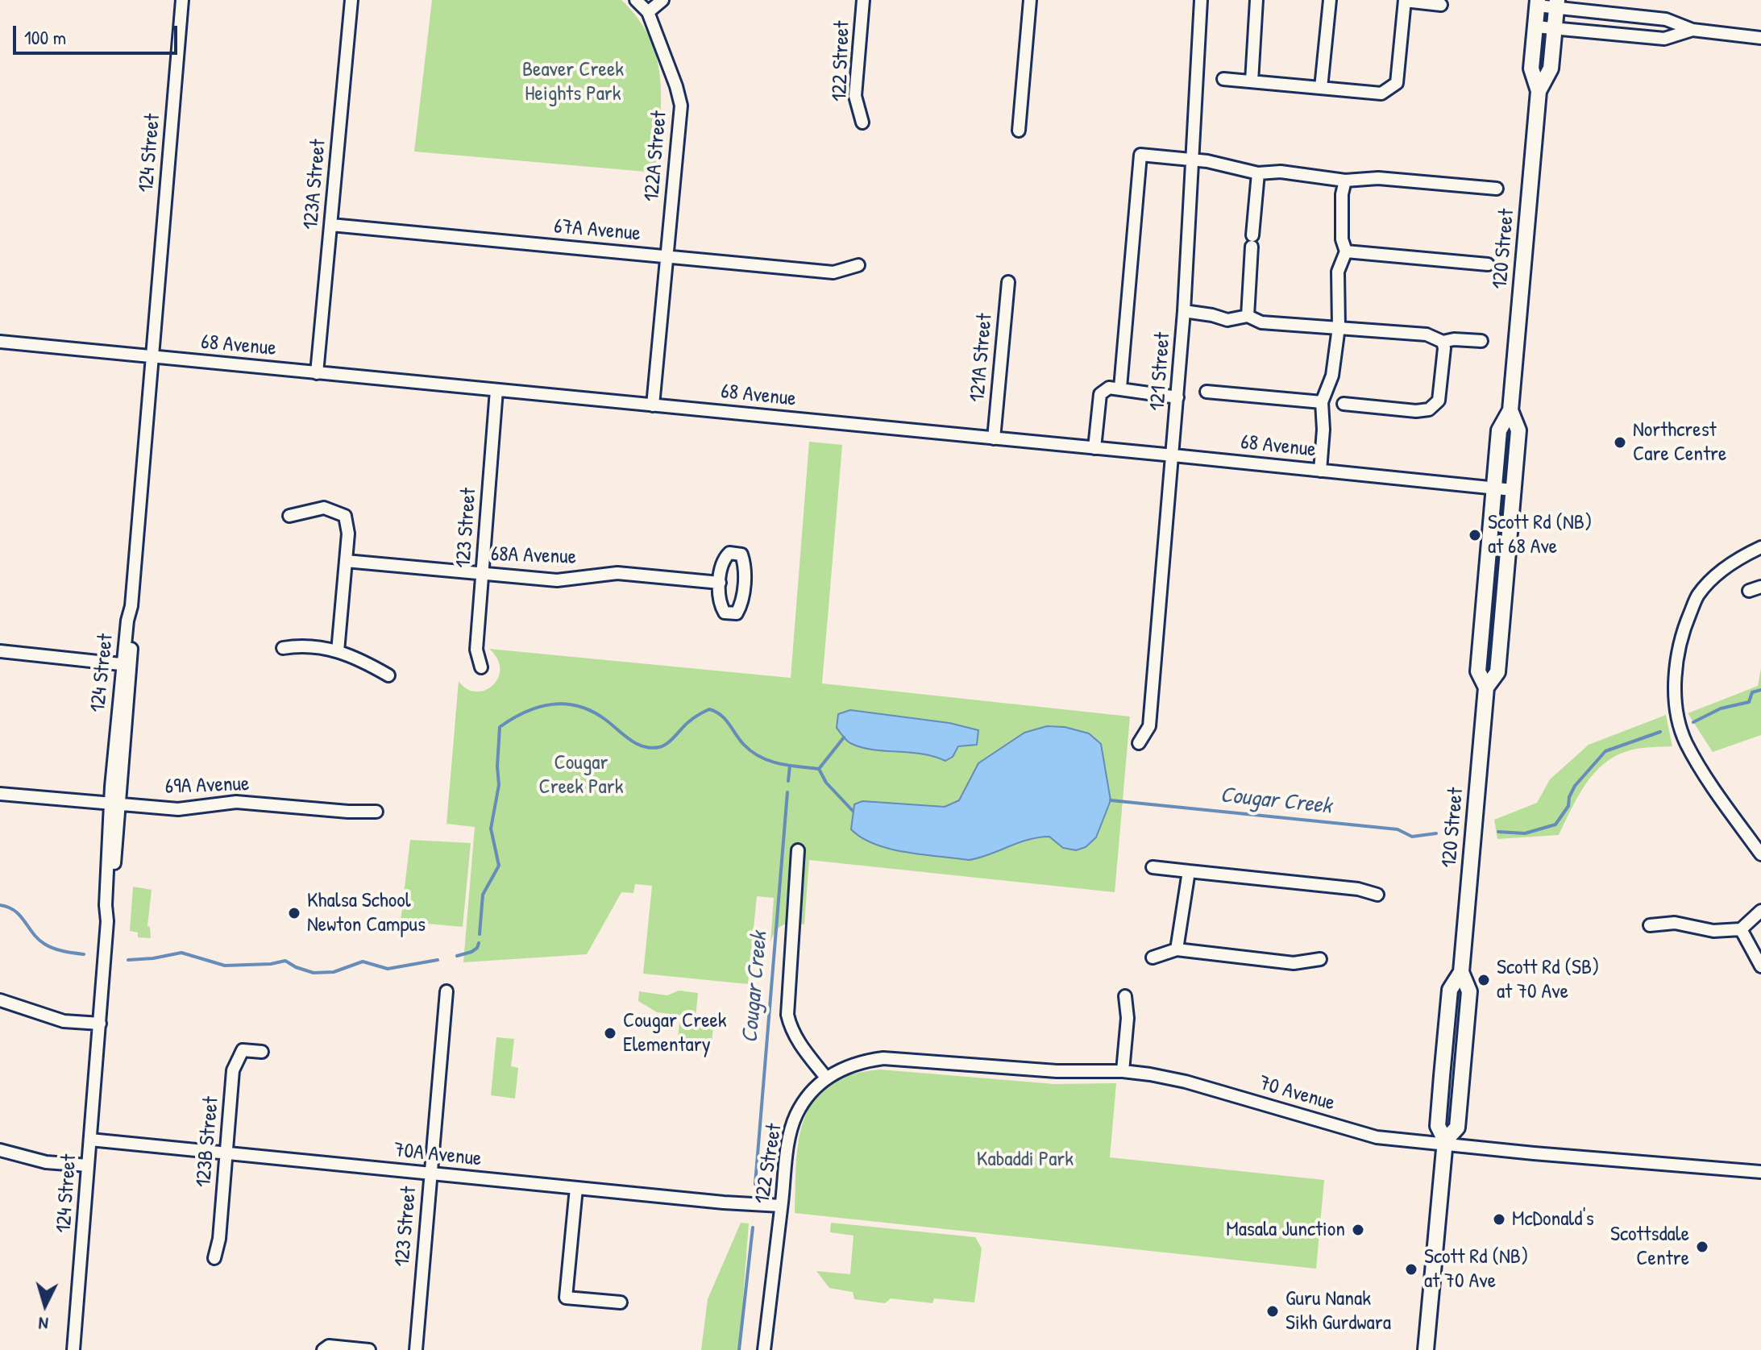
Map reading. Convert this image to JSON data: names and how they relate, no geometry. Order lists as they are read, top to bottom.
{
  "streets": {
    "main road": ["120 Street"],
    "street": [
      "122 Street",
      "124 Street",
      "122A Street",
      "123A Street",
      "67A Avenue",
      "68 Avenue",
      "121A Street",
      "121 Street",
      "123 Street",
      "68A Avenue",
      "69A Avenue",
      "70 Avenue",
      "123B Street",
      "70A Avenue"
    ]
  },
  "crossings": [
    ["122 Street", "70 Avenue"],
    ["122 Street", "70A Avenue"],
    ["124 Street", "68 Avenue"],
    ["124 Street", "69A Avenue"],
    ["124 Street", "70A Avenue"],
    ["122A Street", "67A Avenue"],
    ["122A Street", "68 Avenue"],
    ["123A Street", "67A Avenue"],
    ["123A Street", "68 Avenue"],
    ["120 Street", "68 Avenue"],
    ["120 Street", "70 Avenue"],
    ["68 Avenue", "121A Street"],
    ["68 Avenue", "121 Street"],
    ["68 Avenue", "123 Street"],
    ["123 Street", "68A Avenue"],
    ["123 Street", "70A Avenue"],
    ["123B Street", "70A Avenue"]
  ],
  "water": ["Cougar Creek"],
  "parks": ["Beaver Creek Heights Park", "Cougar Creek Park", "Kabaddi Park"],
  "places": [
    "Northcrest Care Centre",
    "Scott Rd (NB) at 68 Ave",
    "Khalsa School Newton Campus",
    "Scott Rd (SB) at 70 Ave",
    "Cougar Creek Elementary",
    "McDonald's",
    "Masala Junction",
    "Scottsdale Centre",
    "Scott Rd (NB) at 70 Ave",
    "Guru Nanak Sikh Gurdwara"
  ],
  "scale_bar": "100 m",
  "north": "bottom"
}
